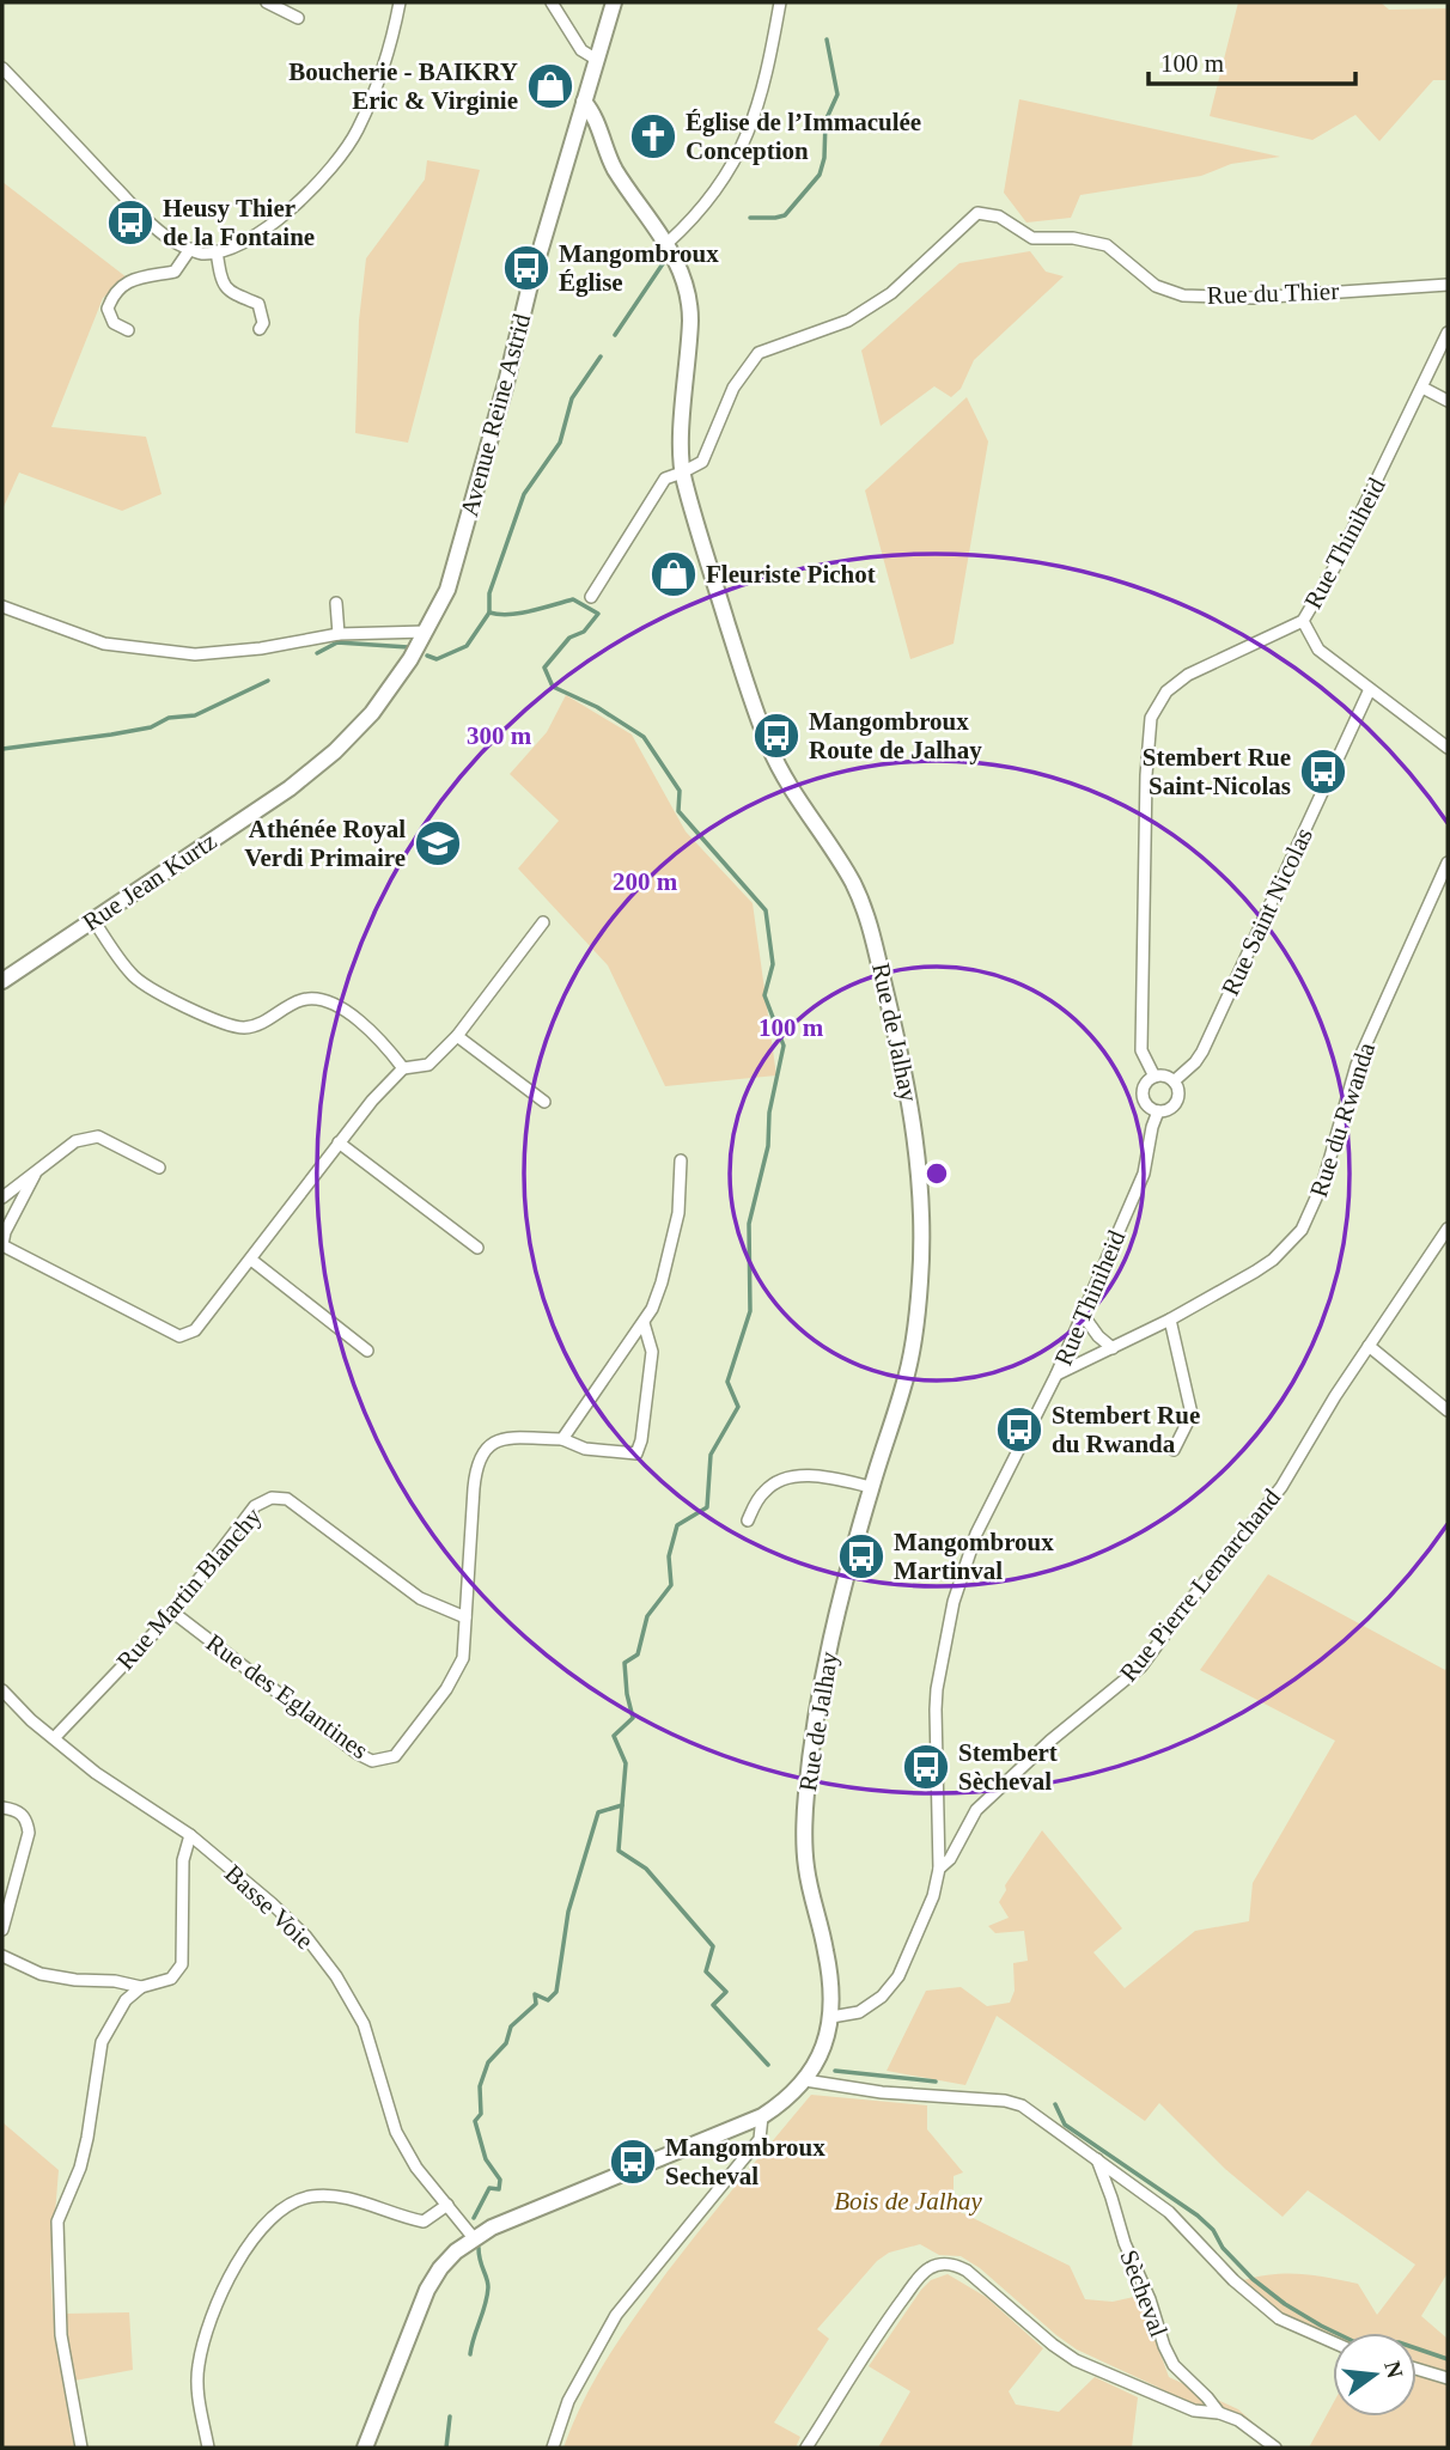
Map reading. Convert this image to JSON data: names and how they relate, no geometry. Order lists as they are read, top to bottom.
{
  "streets": {
    "main road": ["Avenue Reine Astrid", "Rue Jean Kurtz", "Rue de Jalhay"],
    "street": [
      "Rue du Thier",
      "Rue Thiniheid",
      "Rue Saint Nicolas",
      "Rue du Rwanda",
      "Rue Pierre Lemarchand",
      "Rue Martin Blanchy",
      "Rue des Eglantines",
      "Basse Voie",
      "Sècheval"
    ]
  },
  "crossings": [
    ["Rue du Thier", "Rue de Jalhay"],
    ["Avenue Reine Astrid", "Rue Jean Kurtz"],
    ["Avenue Reine Astrid", "Rue de Jalhay"],
    ["Rue Thiniheid", "Rue Saint Nicolas"],
    ["Rue Thiniheid", "Rue du Rwanda"],
    ["Rue Thiniheid", "Rue Pierre Lemarchand"],
    ["Rue de Jalhay", "Rue Pierre Lemarchand"],
    ["Rue Martin Blanchy", "Rue des Eglantines"],
    ["Rue Martin Blanchy", "Basse Voie"]
  ],
  "parks": ["Bois de Jalhay"],
  "places": {
    "shop": ["Boucherie - BAIKRY Eric & Virginie", "Fleuriste Pichot"],
    "church": ["Église de l’Immaculée Conception"],
    "bus stop": [
      "Heusy Thier de la Fontaine",
      "Mangombroux Église",
      "Mangombroux Route de Jalhay",
      "Stembert Rue Saint-Nicolas",
      "Stembert Rue du Rwanda",
      "Mangombroux Martinval",
      "Stembert Sècheval",
      "Mangombroux Secheval"
    ],
    "school or university": ["Athénée Royal Verdi Primaire"]
  },
  "scale_bar": "100 m",
  "north": "right",
  "rings": ["300 m", "200 m", "100 m"]
}
